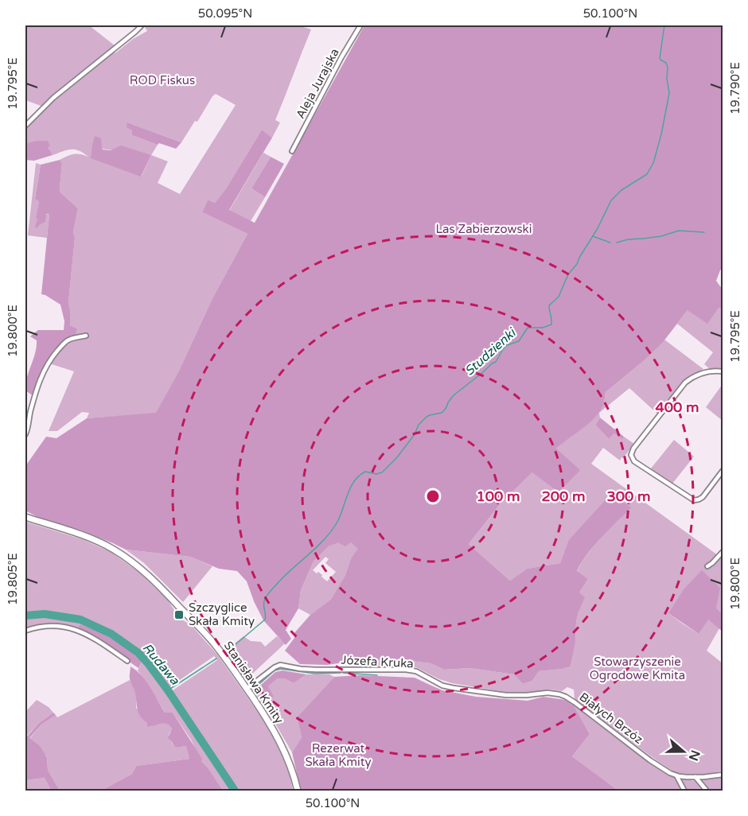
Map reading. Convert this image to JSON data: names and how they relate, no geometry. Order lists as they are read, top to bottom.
{
  "streets": {
    "main road": ["Stanisława Kmity"],
    "street": ["Aleja Jurajska", "Józefa Kruka", "Białych Brzóz"]
  },
  "crossings": [
    ["Józefa Kruka", "Stanisława Kmity"],
    ["Józefa Kruka", "Białych Brzóz"]
  ],
  "water": ["Studzienki", "Rudawa"],
  "parks": [
    "ROD Fiskus",
    "Las Zabierzowski",
    "Stowarzyszenie Ogrodowe Kmita",
    "Rezerwat Skała Kmity"
  ],
  "places": {
    "transit": ["Szczyglice Skała Kmity"]
  },
  "north": "right",
  "coordinates": [
    "50.095°N",
    "50.100°N",
    "19.795°E",
    "19.790°E",
    "19.800°E",
    "19.805°E"
  ],
  "rings": [
    "400 m",
    "100 m",
    "200 m",
    "300 m"
  ]
}
